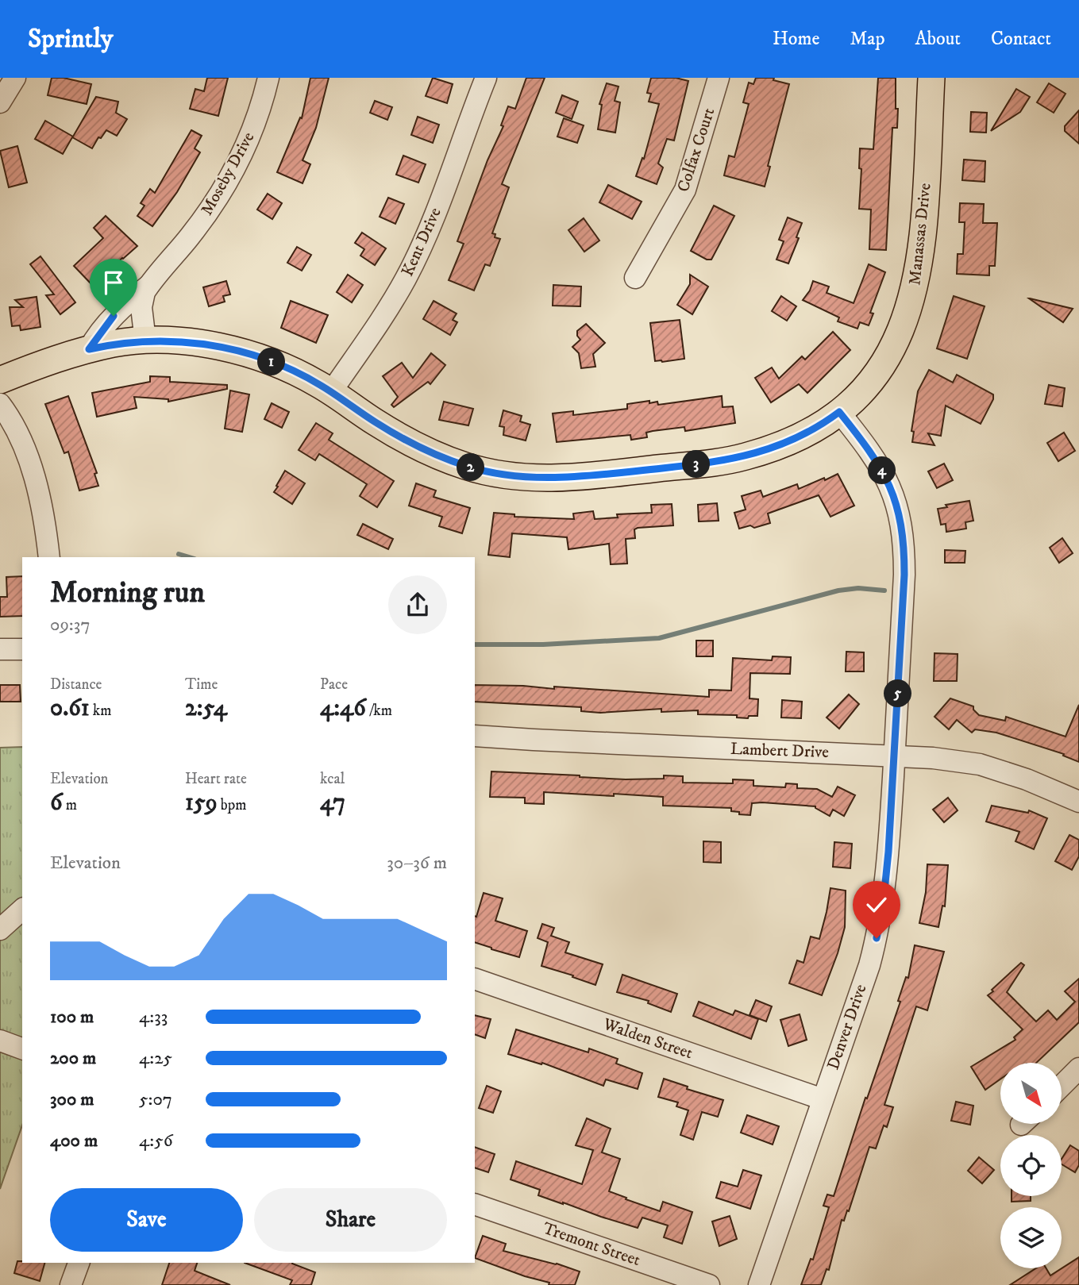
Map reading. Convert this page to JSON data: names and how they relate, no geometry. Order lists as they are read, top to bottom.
{
  "streets": {
    "main road": ["Manassas Drive"],
    "street": [
      "Colfax Court",
      "Moseby Drive",
      "Kent Drive",
      "Lambert Drive",
      "Denver Drive",
      "Walden Street",
      "Tremont Street"
    ]
  },
  "crossings": [
    ["Moseby Drive", "Manassas Drive"],
    ["Manassas Drive", "Kent Drive"],
    ["Manassas Drive", "Denver Drive"],
    ["Lambert Drive", "Denver Drive"],
    ["Denver Drive", "Walden Street"]
  ],
  "north": "bottom right",
  "page": {
    "header": "Sprintly",
    "nav": [
      "Home",
      "Map",
      "About",
      "Contact"
    ],
    "pins": [
      "1",
      "3",
      "2",
      "4",
      "5"
    ],
    "heading": ["Morning run", "09:37"],
    "stats": [
      ["Distance", "0.61 km"],
      ["Time", "2:54"],
      ["Pace", "4:46 /km"],
      ["Elevation", "6 m"],
      ["Heart rate", "159 bpm"],
      ["kcal", "47"]
    ],
    "chart": ["Elevation", "30–36 m"],
    "list": [
      {
        "name": "100 m",
        "note": "4:33"
      },
      {
        "name": "200 m",
        "note": "4:25"
      },
      {
        "name": "300 m",
        "note": "5:07"
      },
      {
        "name": "400 m",
        "note": "4:56"
      }
    ],
    "buttons": ["Save", "Share"]
  }
}
